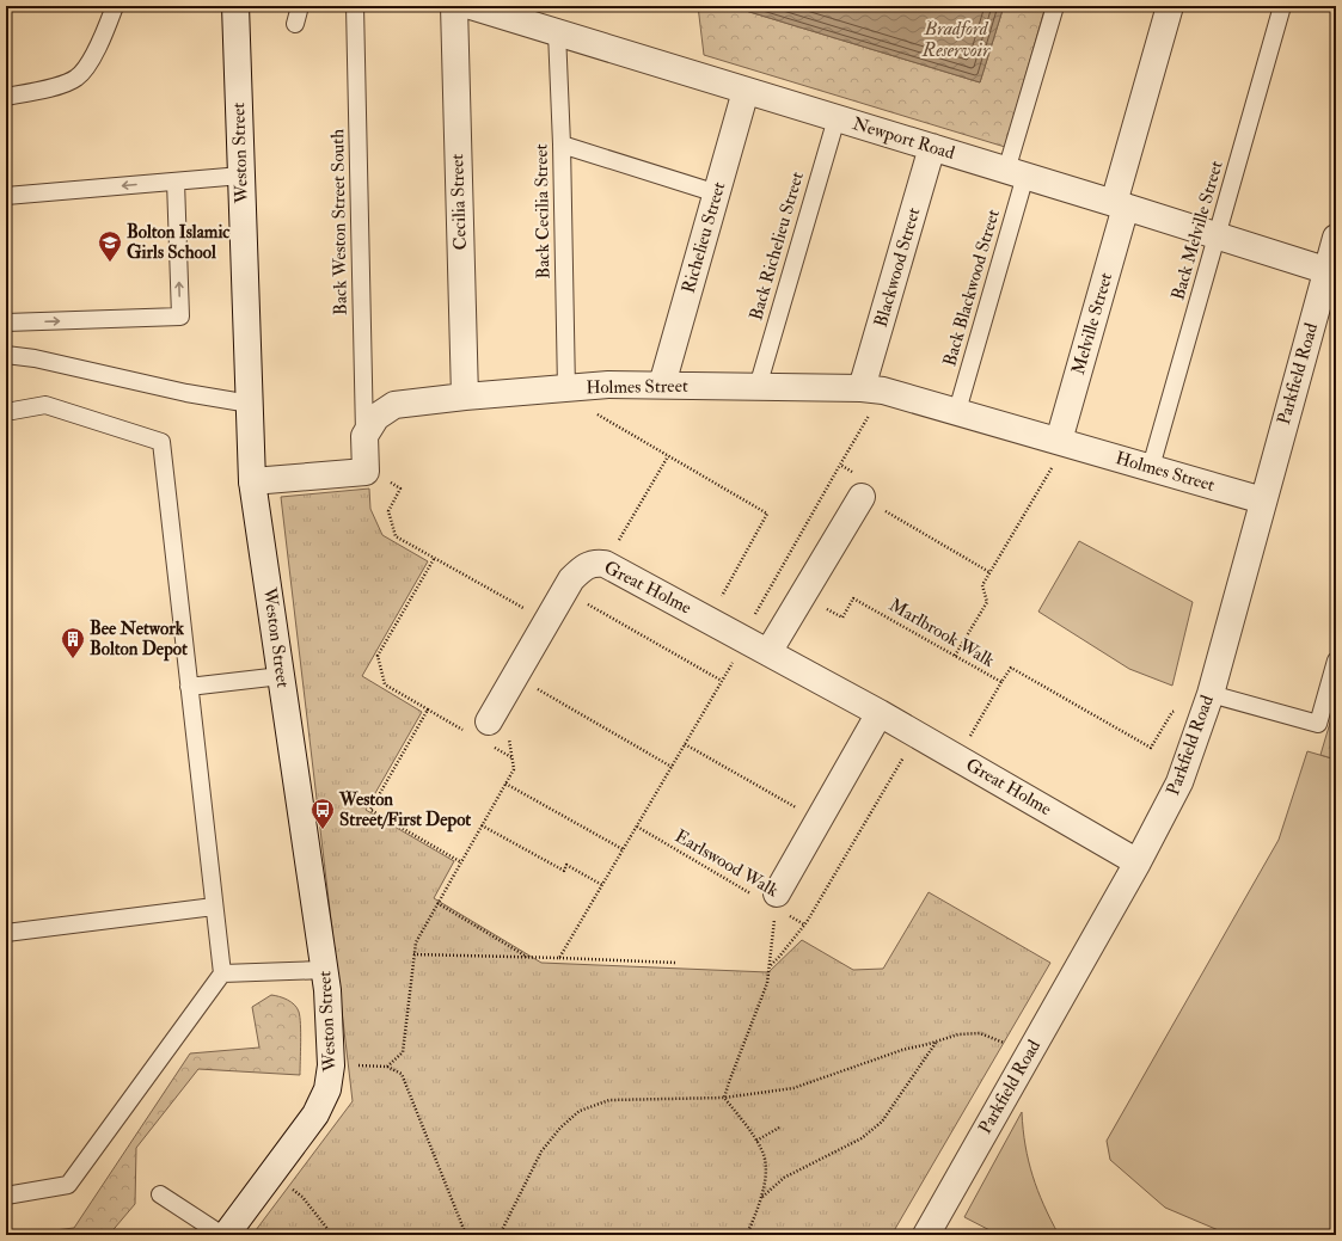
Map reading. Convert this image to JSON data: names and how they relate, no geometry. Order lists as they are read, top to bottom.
{
  "streets": {
    "street": [
      "Newport Road",
      "Weston Street",
      "Cecilia Street",
      "Richelieu Street",
      "Blackwood Street",
      "Melville Street",
      "Parkfield Road",
      "Holmes Street",
      "Great Holme"
    ],
    "lane": [
      "Back Cecilia Street",
      "Back Weston Street South",
      "Back Melville Street",
      "Back Richelieu Street",
      "Back Blackwood Street"
    ],
    "path": ["Marlbrook Walk", "Earlswood Walk"]
  },
  "crossings": [
    ["Newport Road", "Back Cecilia Street"],
    ["Newport Road", "Back Melville Street"],
    ["Newport Road", "Richelieu Street"],
    ["Newport Road", "Back Richelieu Street"],
    ["Newport Road", "Blackwood Street"],
    ["Newport Road", "Back Blackwood Street"],
    ["Newport Road", "Melville Street"],
    ["Newport Road", "Parkfield Road"],
    ["Cecilia Street", "Holmes Street"],
    ["Back Cecilia Street", "Holmes Street"],
    ["Back Weston Street South", "Holmes Street"],
    ["Back Melville Street", "Holmes Street"],
    ["Richelieu Street", "Holmes Street"],
    ["Back Richelieu Street", "Holmes Street"],
    ["Blackwood Street", "Holmes Street"],
    ["Back Blackwood Street", "Holmes Street"],
    ["Melville Street", "Holmes Street"],
    ["Parkfield Road", "Holmes Street"],
    ["Parkfield Road", "Great Holme"],
    ["Parkfield Road", "Marlbrook Walk"]
  ],
  "water": ["Bradford Reservoir"],
  "places": {
    "school or university": ["Bolton Islamic Girls School"],
    "building": ["Bee Network Bolton Depot"],
    "bus stop": ["Weston Street/First Depot"]
  }
}
